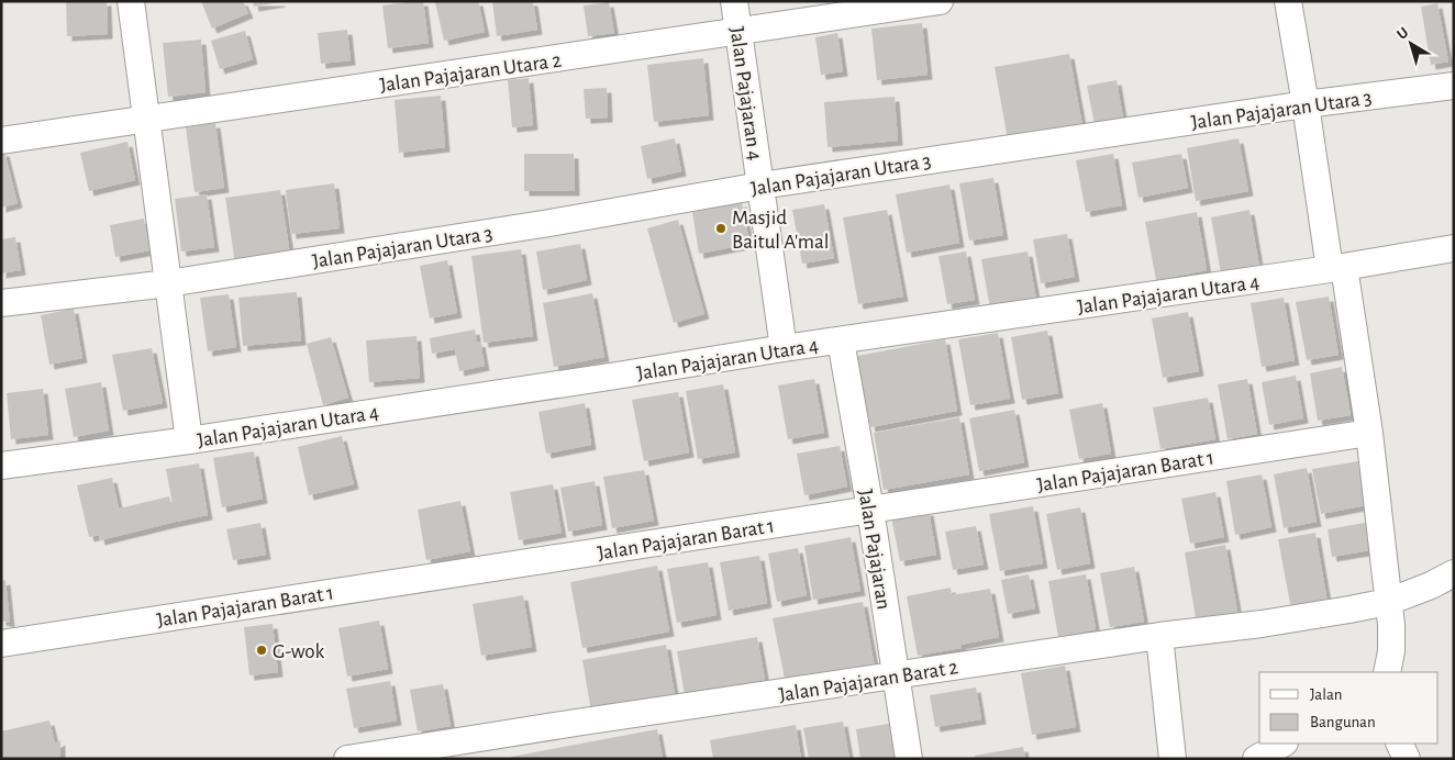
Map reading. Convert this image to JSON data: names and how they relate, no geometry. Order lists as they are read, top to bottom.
{
  "streets": {
    "street": [
      "Jalan Pajajaran Utara 2",
      "Jalan Pajajaran 4",
      "Jalan Pajajaran Utara 3",
      "Jalan Pajajaran Utara 4",
      "Jalan Pajajaran Barat 1",
      "Jalan Pajajaran",
      "Jalan Pajajaran Barat 2"
    ]
  },
  "crossings": [
    ["Jalan Pajajaran Utara 2", "Jalan Pajajaran 4"],
    ["Jalan Pajajaran 4", "Jalan Pajajaran Utara 3"],
    ["Jalan Pajajaran 4", "Jalan Pajajaran Utara 4"],
    ["Jalan Pajajaran Utara 4", "Jalan Pajajaran"],
    ["Jalan Pajajaran Barat 1", "Jalan Pajajaran"],
    ["Jalan Pajajaran", "Jalan Pajajaran Barat 2"]
  ],
  "places": ["Masjid Baitul A'mal", "G-wok"],
  "legend": ["Jalan", "Bangunan"],
  "north": "top left"
}
